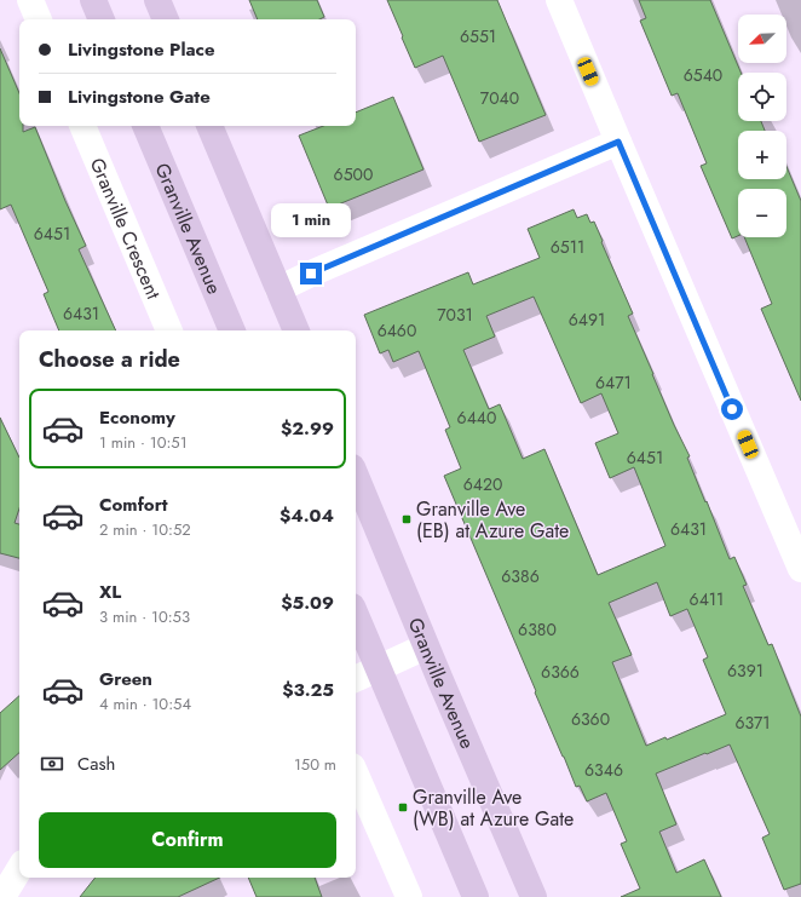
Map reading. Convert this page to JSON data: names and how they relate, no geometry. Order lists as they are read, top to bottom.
{
  "streets": {
    "main road": ["Granville Avenue"],
    "street": ["Granville Crescent"]
  },
  "places": {
    "transit": ["Granville Ave (EB) at Azure Gate", "Granville Ave (WB) at Azure Gate"]
  },
  "house_numbers": [
    "6551",
    "6540",
    "7040",
    "6500",
    "6451",
    "6511",
    "6431",
    "7031",
    "6491",
    "6460",
    "6471",
    "6440",
    "6451",
    "6420",
    "6431",
    "6386",
    "6411",
    "6380",
    "6391",
    "6366",
    "6360",
    "6371",
    "6346"
  ],
  "north": "bottom left",
  "page": {
    "map_buttons": ["+", "−"],
    "banner": ["Livingstone Place", "Livingstone Gate"],
    "bubble": "1 min",
    "heading": "Choose a ride",
    "list": [
      {
        "name": "Economy",
        "note": "1 min · 10:51",
        "value": "$2.99"
      },
      {
        "name": "Comfort",
        "note": "2 min · 10:52",
        "value": "$4.04"
      },
      {
        "name": "XL",
        "note": "3 min · 10:53",
        "value": "$5.09"
      },
      {
        "name": "Green",
        "note": "4 min · 10:54",
        "value": "$3.25"
      }
    ],
    "pay": ["Cash", "150 m"],
    "buttons": "Confirm"
  }
}
